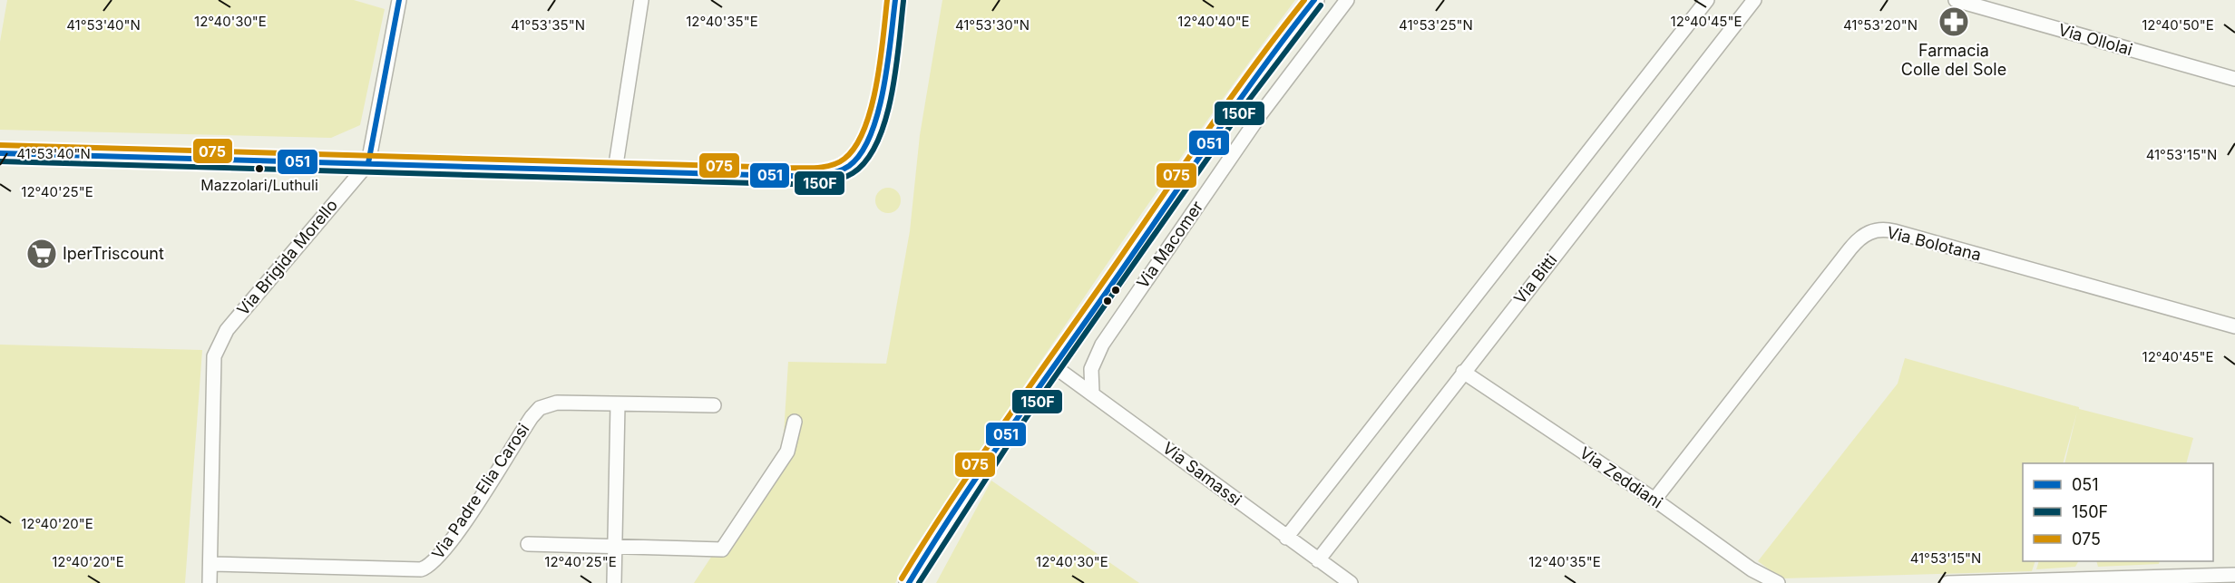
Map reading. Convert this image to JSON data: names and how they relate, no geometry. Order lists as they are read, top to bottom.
{
  "streets": {
    "street": [
      "Via Ollolai",
      "Via Bolotana",
      "Via Macomer",
      "Via Brigida Morello",
      "Via Bitti",
      "Via Samassi",
      "Via Zeddiani",
      "Via Padre Elia Carosi"
    ]
  },
  "crossings": [
    ["Via Bolotana", "Via Zeddiani"],
    ["Via Macomer", "Via Samassi"],
    ["Via Brigida Morello", "Via Padre Elia Carosi"],
    ["Via Bitti", "Via Samassi"],
    ["Via Bitti", "Via Zeddiani"]
  ],
  "places": {
    "pharmacy": ["Farmacia Colle del Sole"],
    "other": ["Mazzolari/Luthuli"],
    "supermarket": ["IperTriscount"]
  },
  "lines": ["transit line 051", "transit line 075", "transit line 150F"],
  "legend": ["051", "150F", "075"],
  "coordinates": [
    "12°40'30\"E",
    "12°40'35\"E",
    "12°40'40\"E",
    "12°40'45\"E",
    "41°53'30\"N",
    "41°53'40\"N",
    "41°53'35\"N",
    "41°53'25\"N",
    "41°53'20\"N",
    "12°40'50\"E",
    "41°53'15\"N",
    "12°40'25\"E",
    "12°40'20\"E"
  ]
}
